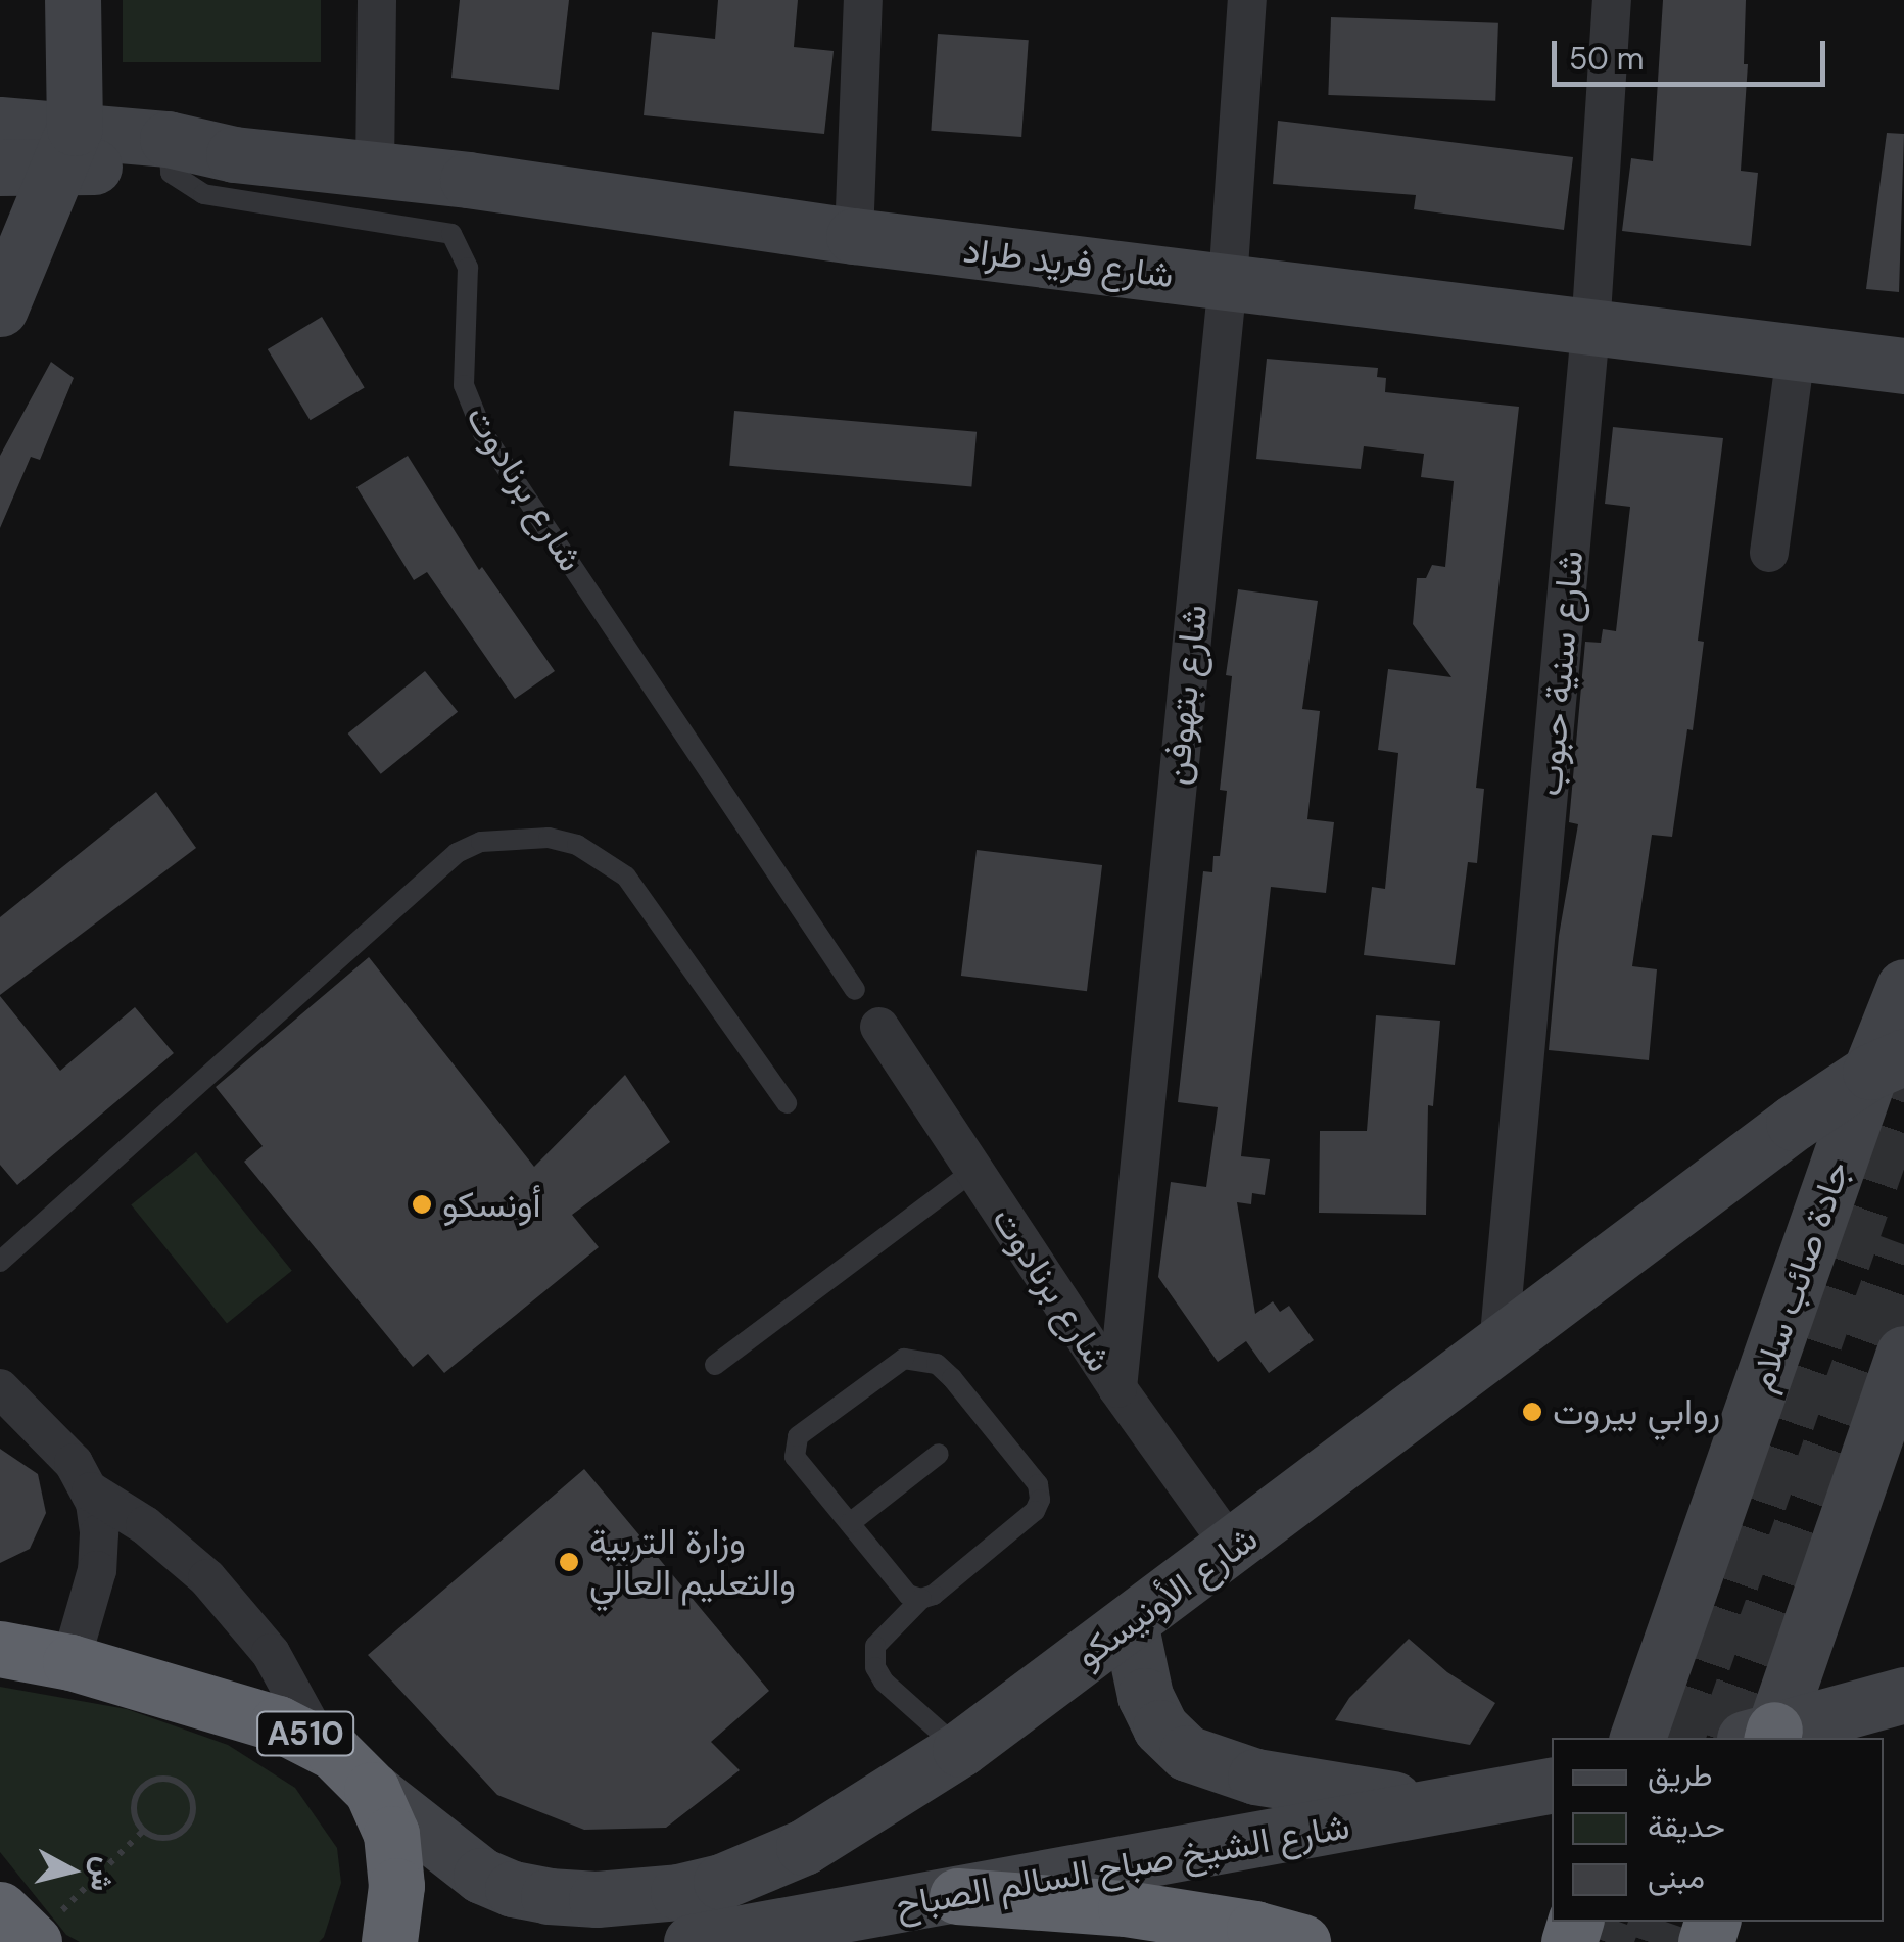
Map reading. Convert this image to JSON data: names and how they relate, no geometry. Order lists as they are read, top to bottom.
{
  "streets": {
    "highway": ["A510"],
    "street": [
      "شارع فريد طراد",
      "شارع برنادوت",
      "شارع سنية حبوب",
      "شارع بتهوفن",
      "جادة صائب سلام",
      "شارع الأونيسكو",
      "شارع الشيخ صباح السالم الصباح"
    ]
  },
  "crossings": [
    ["شارع فريد طراد", "شارع برنادوت"],
    ["شارع فريد طراد", "شارع سنية حبوب"],
    ["شارع فريد طراد", "شارع بتهوفن"],
    ["شارع برنادوت", "شارع بتهوفن"],
    ["شارع برنادوت", "شارع الأونيسكو"],
    ["شارع سنية حبوب", "شارع الأونيسكو"],
    ["جادة صائب سلام", "شارع الأونيسكو"],
    ["شارع الأونيسكو", "A510"]
  ],
  "places": ["أونسكو", "روابي بيروت", "وزارة التربية والتعليم العالي"],
  "legend": ["طريق", "حديقة", "مبنى"],
  "scale_bar": "50 m",
  "north": "right"
}
